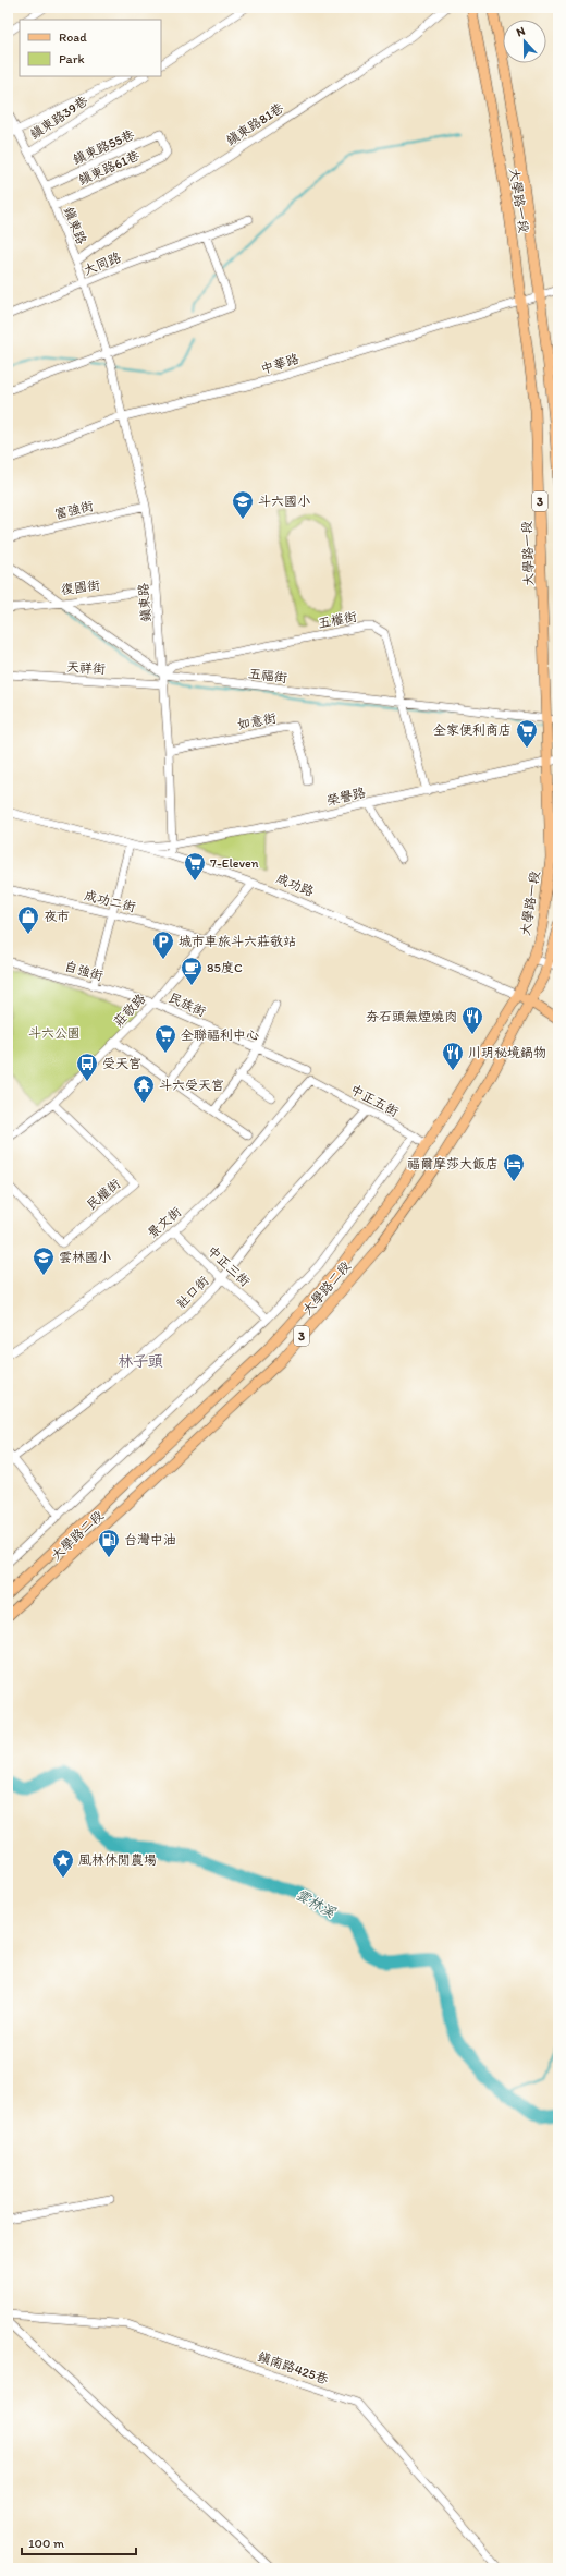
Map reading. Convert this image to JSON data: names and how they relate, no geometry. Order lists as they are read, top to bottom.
{
  "streets": {
    "main road": [
      "大學路一段",
      "3",
      "成功路",
      "大學路二段"
    ],
    "street": [
      "鎮東路39巷",
      "鎮東路81巷",
      "鎮東路55巷",
      "鎮東路61巷",
      "鎮東路",
      "大同路",
      "中華路",
      "富強街",
      "復國街",
      "五權街",
      "天祥街",
      "五福街",
      "如意街",
      "榮譽路",
      "成功二街",
      "自強街",
      "民族街",
      "莊敬路",
      "中正五街",
      "民權街",
      "景文街",
      "中正三街",
      "社口街",
      "鎮南路425巷"
    ]
  },
  "crossings": [
    ["鎮東路39巷", "鎮東路"],
    ["鎮東路81巷", "鎮東路"],
    ["鎮東路55巷", "鎮東路61巷"],
    ["鎮東路55巷", "鎮東路"],
    ["鎮東路61巷", "鎮東路"],
    ["大學路一段", "中華路"],
    ["大學路一段", "五福街"],
    ["大學路一段", "榮譽路"],
    ["大學路一段", "成功路"],
    ["大學路一段", "大學路二段"],
    ["鎮東路", "大同路"],
    ["鎮東路", "中華路"],
    ["鎮東路", "富強街"],
    ["鎮東路", "復國街"],
    ["鎮東路", "五權街"],
    ["鎮東路", "天祥街"],
    ["鎮東路", "五福街"],
    ["鎮東路", "如意街"],
    ["鎮東路", "榮譽路"],
    ["鎮東路", "成功路"],
    ["3", "成功路"],
    ["3", "大學路二段"],
    ["復國街", "五福街"],
    ["五權街", "天祥街"],
    ["五權街", "五福街"],
    ["五權街", "榮譽路"],
    ["天祥街", "五福街"],
    ["榮譽路", "成功路"],
    ["成功路", "莊敬路"],
    ["成功路", "大學路二段"],
    ["成功二街", "莊敬路"],
    ["自強街", "民族街"],
    ["自強街", "莊敬路"],
    ["民族街", "莊敬路"],
    ["莊敬路", "民權街"],
    ["中正五街", "景文街"],
    ["中正五街", "大學路二段"],
    ["中正五街", "社口街"],
    ["景文街", "中正三街"],
    ["中正三街", "大學路二段"],
    ["中正三街", "社口街"]
  ],
  "districts": ["林子頭"],
  "water": ["雲林溪"],
  "parks": ["斗六公園"],
  "places": {
    "school or university": ["斗六國小", "雲林國小"],
    "supermarket": ["全家便利商店", "7-Eleven", "全聯福利中心"],
    "shop": ["夜市"],
    "parking": ["城市車旅斗六莊敬站"],
    "cafe": ["85度C"],
    "restaurant": ["夯石頭無煙燒肉", "川玥秘境鍋物"],
    "bus stop": ["受天宮"],
    "temple": ["斗六受天宮"],
    "hotel": ["福爾摩莎大飯店"],
    "fuel station": ["台灣中油"],
    "place": ["風林休閒農場"]
  },
  "legend": ["Road", "Park"],
  "scale_bar": "100 m",
  "north": "top"
}
